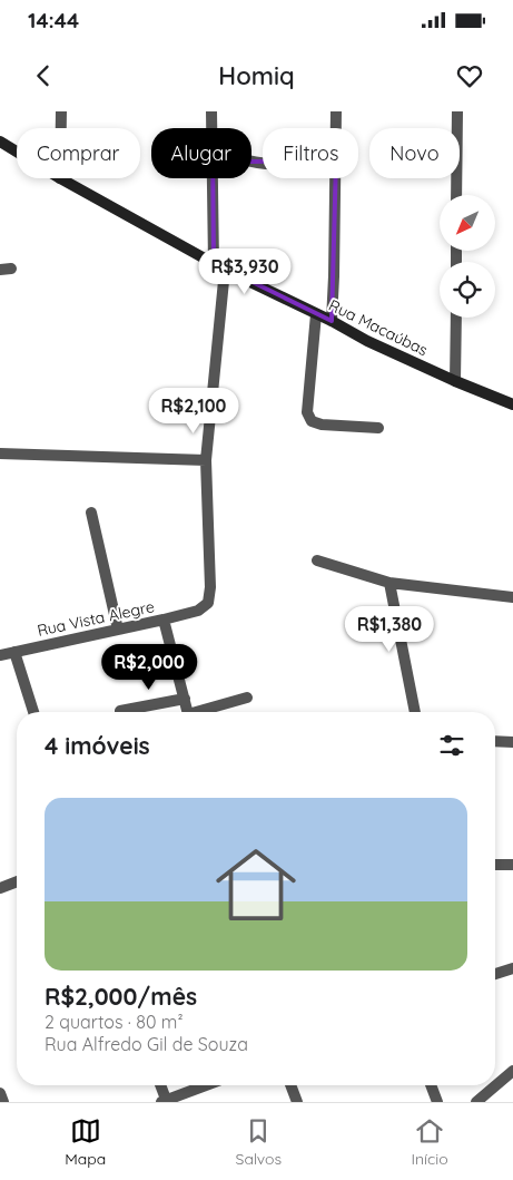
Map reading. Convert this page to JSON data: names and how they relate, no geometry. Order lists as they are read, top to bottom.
{
  "streets": {
    "street": ["Rua Macaúbas", "Rua Vista Alegre"]
  },
  "north": "bottom left",
  "page": {
    "status": "14:44",
    "header": "Homiq",
    "chip": [
      "Comprar",
      "Alugar",
      "Filtros",
      "Novo"
    ],
    "price": [
      "R$3,930",
      "R$2,100",
      "R$1,380",
      "R$2,000"
    ],
    "heading": "4 imóveis",
    "list": [
      {
        "name": "R$2,000/mês",
        "note": "2 quartos · 80 m² · Rua Alfredo Gil de Souza"
      }
    ],
    "tabs": ["Mapa", "Salvos", "Início"]
  }
}
